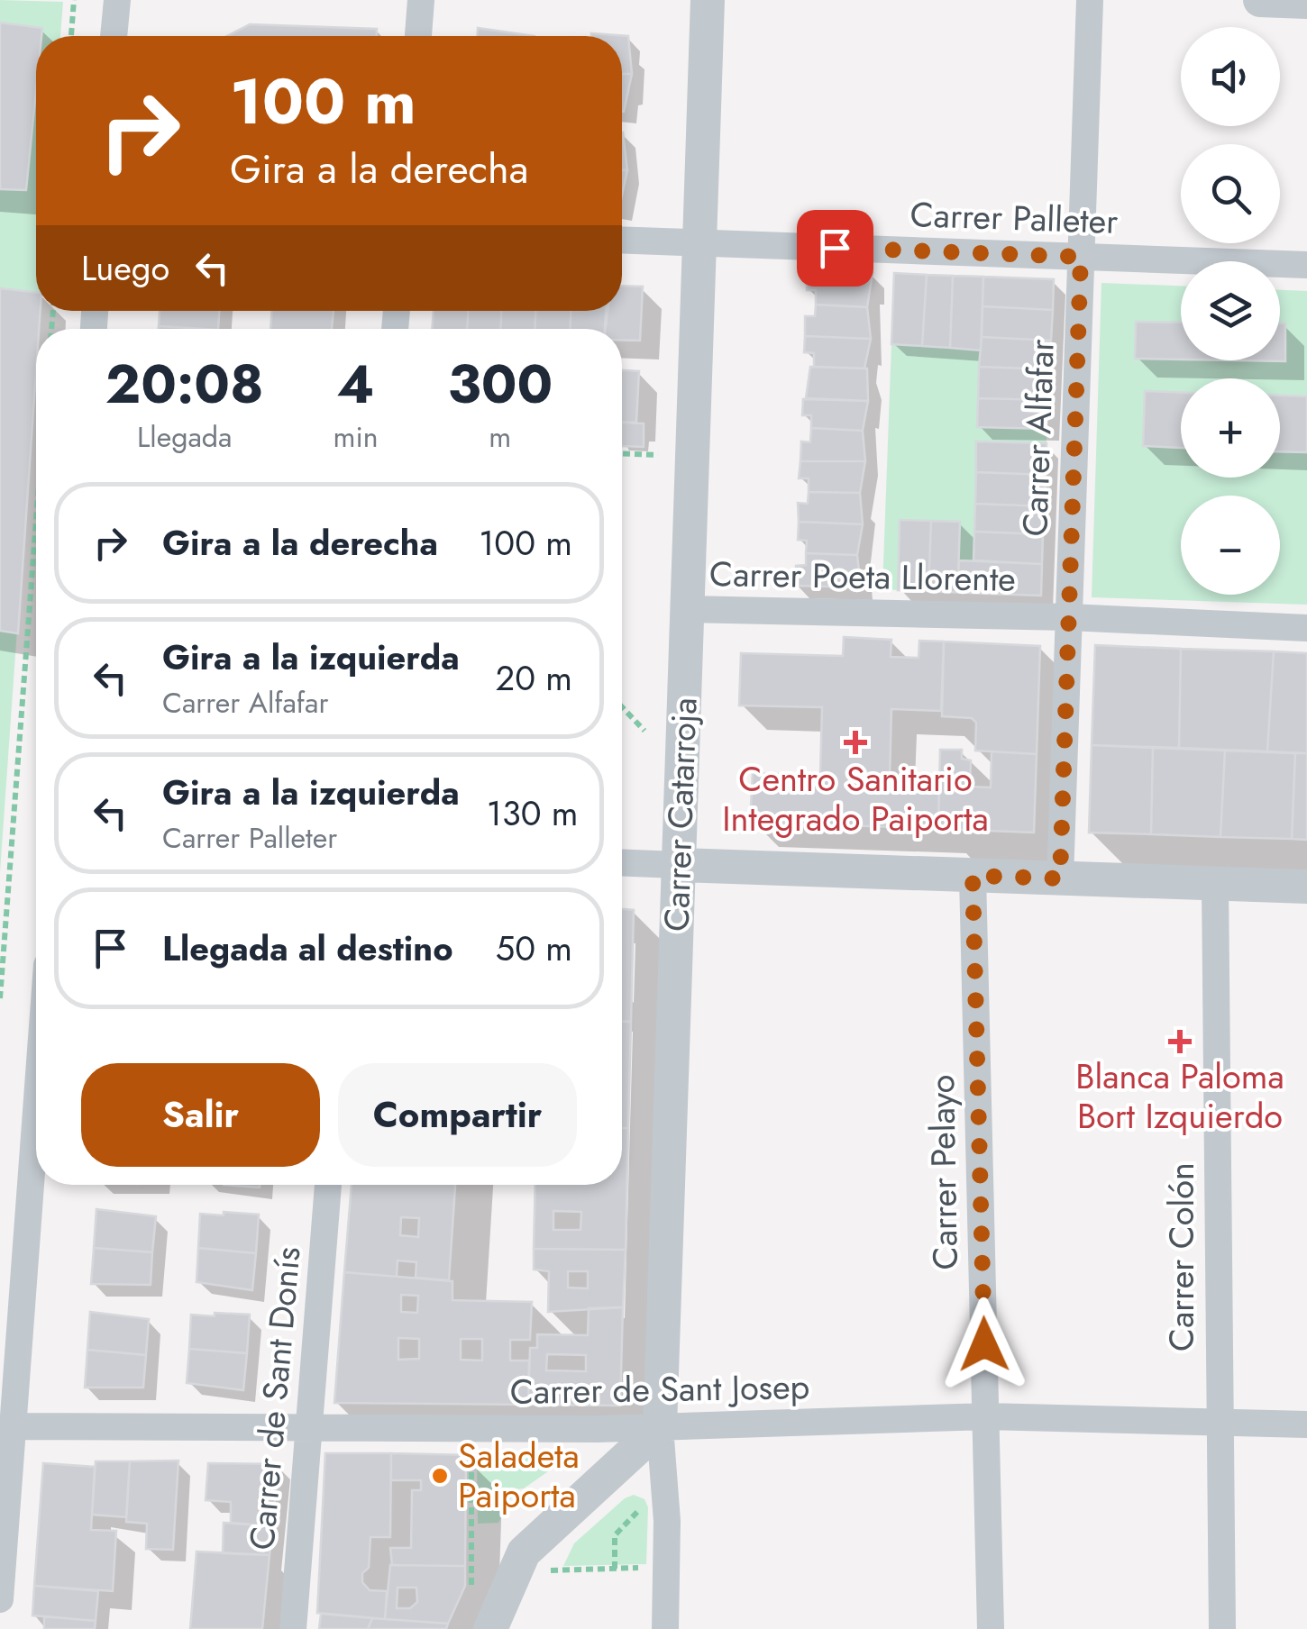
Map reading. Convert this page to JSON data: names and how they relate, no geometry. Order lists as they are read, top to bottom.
{
  "streets": {
    "street": [
      "Carrer Palleter",
      "Carrer Alfafar",
      "Carrer Poeta Llorente",
      "Carrer Catarroja",
      "Carrer Pelayo",
      "Carrer Colón",
      "Carrer de Sant Josep",
      "Carrer de Sant Donís"
    ]
  },
  "crossings": [
    ["Carrer Palleter", "Carrer Alfafar"],
    ["Carrer Palleter", "Carrer Catarroja"],
    ["Carrer Alfafar", "Carrer Poeta Llorente"],
    ["Carrer Poeta Llorente", "Carrer Catarroja"],
    ["Carrer Catarroja", "Carrer de Sant Josep"],
    ["Carrer Pelayo", "Carrer de Sant Josep"],
    ["Carrer Colón", "Carrer de Sant Josep"],
    ["Carrer de Sant Josep", "Carrer de Sant Donís"]
  ],
  "places": {
    "health": ["Centro Sanitario Integrado Paiporta", "Blanca Paloma Bort Izquierdo"],
    "other": ["Saladeta Paiporta"]
  },
  "page": {
    "map_buttons": ["+", "−"],
    "turn": ["100 m", "Gira a la derecha"],
    "then": "Luego",
    "eta": [
      "20:08",
      "Llegada",
      "4",
      "min",
      "300",
      "m"
    ],
    "list": [
      {
        "name": "Gira a la derecha",
        "value": "100 m"
      },
      {
        "name": "Gira a la izquierda",
        "note": "Carrer Alfafar",
        "value": "20 m"
      },
      {
        "name": "Gira a la izquierda",
        "note": "Carrer Palleter",
        "value": "130 m"
      },
      {
        "name": "Llegada al destino",
        "value": "50 m"
      }
    ],
    "buttons": ["Salir", "Compartir"]
  }
}
